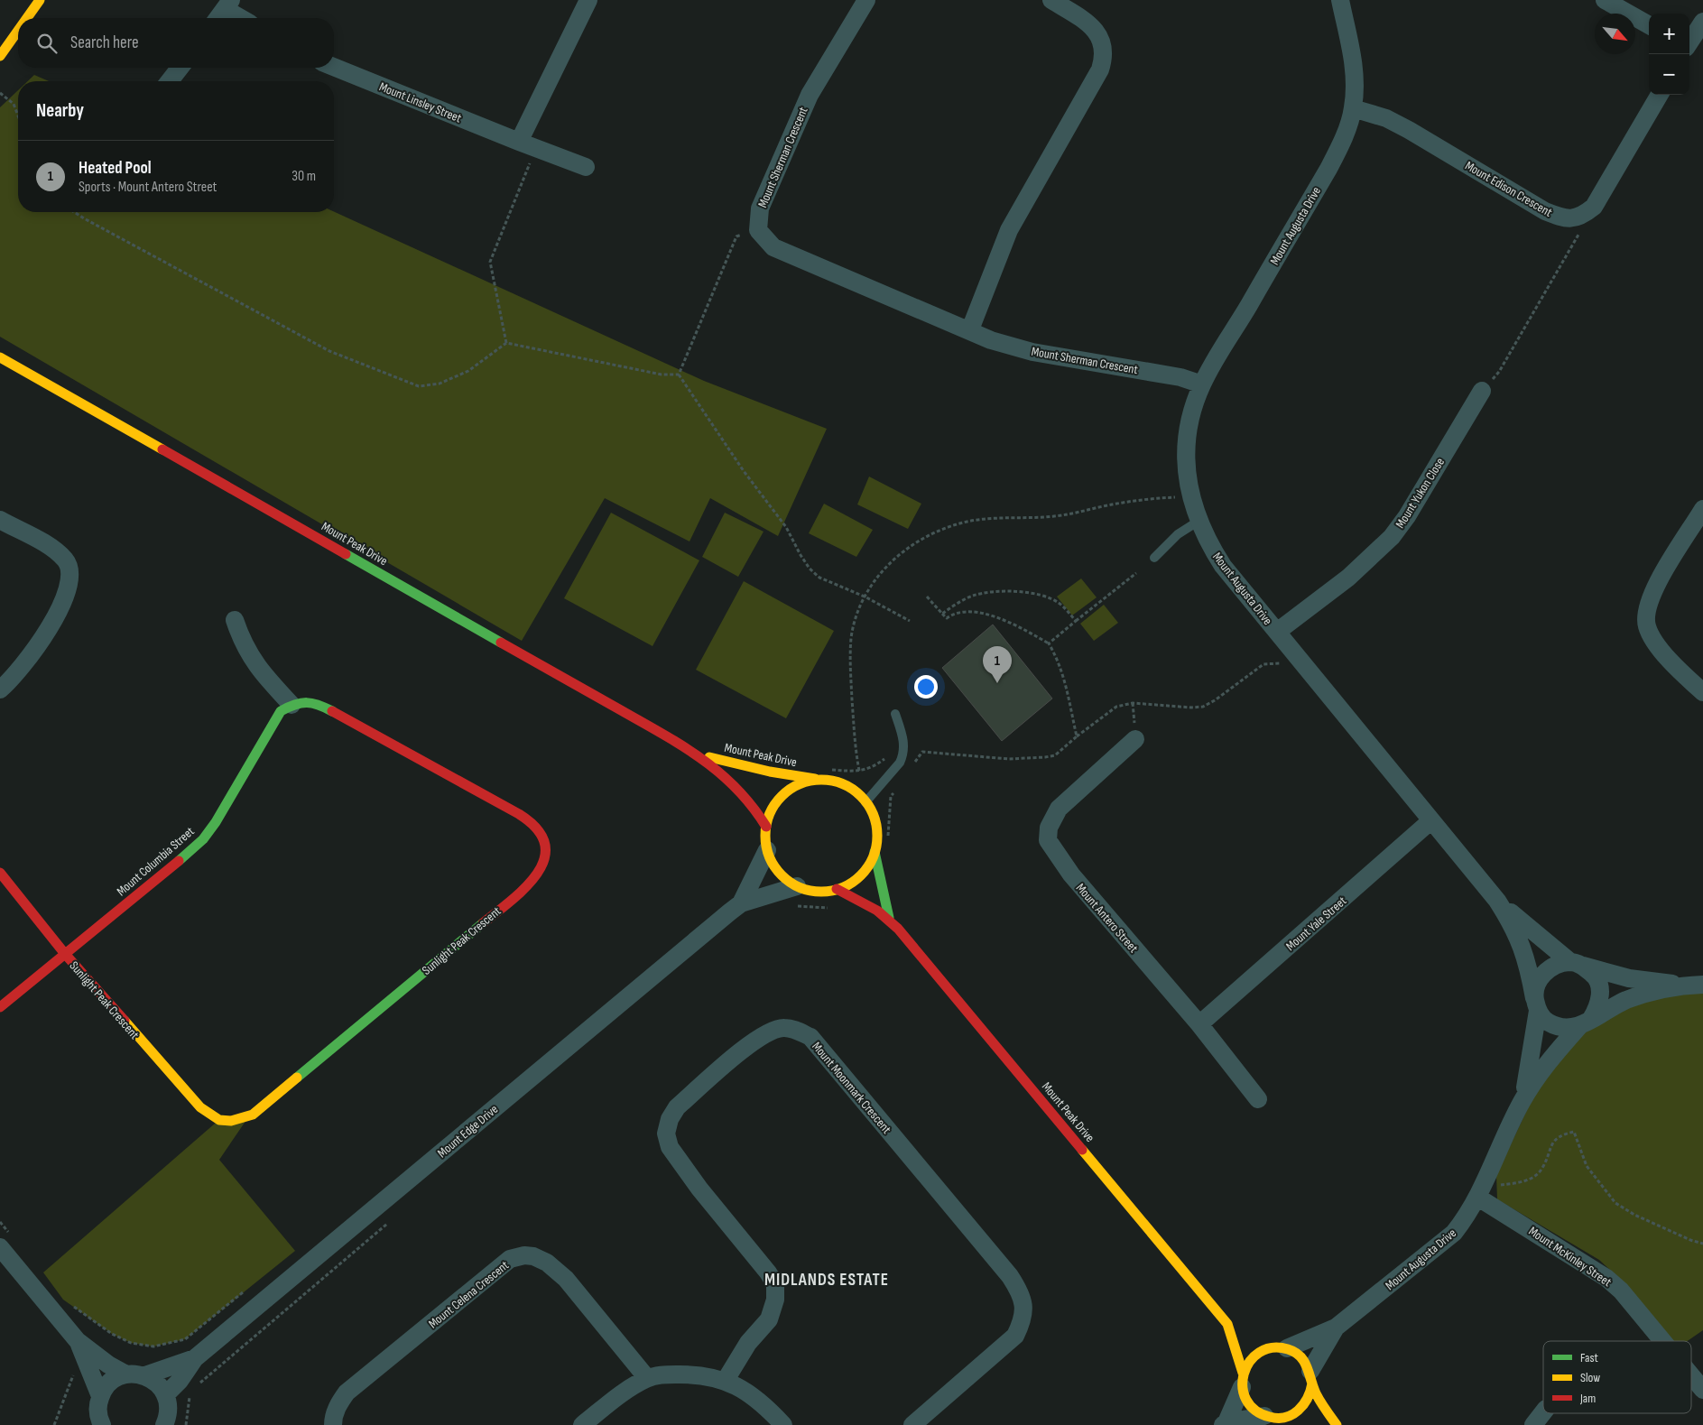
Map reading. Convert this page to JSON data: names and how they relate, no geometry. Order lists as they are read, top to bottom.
{
  "streets": {
    "street": [
      "Mount Linsley Street",
      "Mount Sherman Crescent",
      "Mount Edison Crescent",
      "Mount Augusta Drive",
      "Mount Yukon Close",
      "Mount Peak Drive",
      "Mount Columbia Street",
      "Mount Antero Street",
      "Mount Yale Street",
      "Sunlight Peak Crescent",
      "Mount Moonmark Crescent",
      "Mount Edge Drive",
      "Mount McKinley Street",
      "Mount Celena Crescent"
    ]
  },
  "crossings": [
    ["Mount Sherman Crescent", "Mount Augusta Drive"],
    ["Mount Edison Crescent", "Mount Augusta Drive"],
    ["Mount Augusta Drive", "Mount Yukon Close"],
    ["Mount Augusta Drive", "Mount Peak Drive"],
    ["Mount Augusta Drive", "Mount Yale Street"],
    ["Mount Augusta Drive", "Mount McKinley Street"],
    ["Mount Peak Drive", "Mount Edge Drive"],
    ["Mount Columbia Street", "Sunlight Peak Crescent"],
    ["Mount Antero Street", "Mount Yale Street"]
  ],
  "districts": ["MIDLANDS ESTATE"],
  "legend": ["Fast", "Slow", "Jam"],
  "north": "bottom right",
  "page": {
    "map_buttons": ["+", "−"],
    "search": "Search here",
    "heading": "Nearby",
    "list": [
      {
        "mark": "1",
        "name": "Heated Pool",
        "note": "Sports · Mount Antero Street",
        "value": "30 m"
      }
    ],
    "pins": "1"
  }
}
